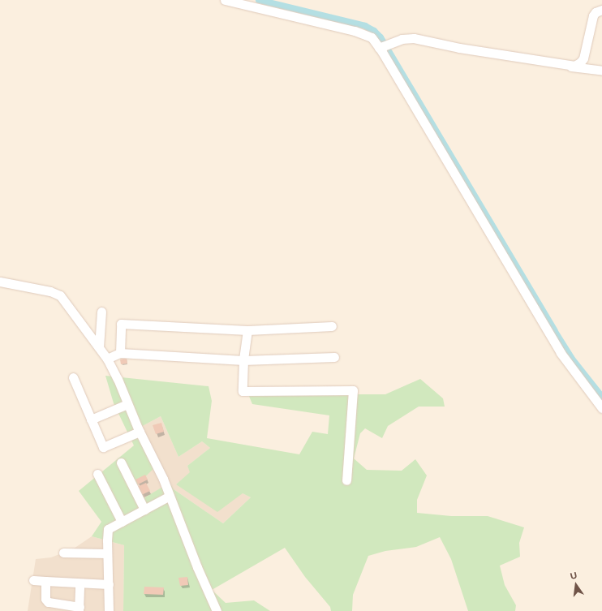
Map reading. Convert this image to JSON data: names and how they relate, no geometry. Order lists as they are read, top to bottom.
{
  "north": "top"
}
